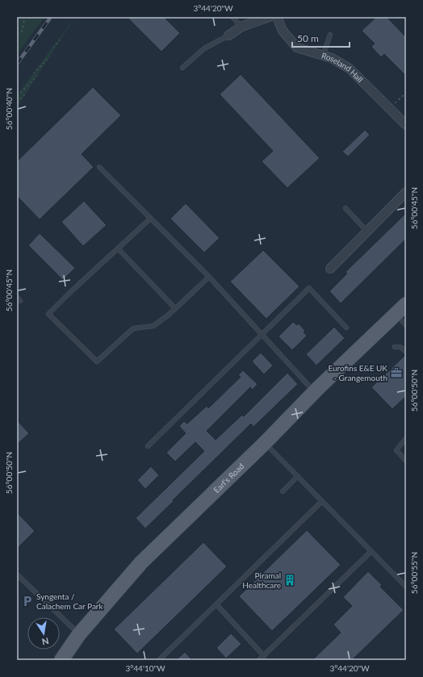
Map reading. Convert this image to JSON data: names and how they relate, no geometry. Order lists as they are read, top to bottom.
{
  "streets": {
    "main road": ["Earl's Road"],
    "street": ["Roseland Hall"]
  },
  "places": {
    "office": ["Eurofins E&E UK - Grangemouth"],
    "building": ["Piramal Healthcare"],
    "parking": ["Syngenta / Calachem Car Park"]
  },
  "scale_bar": "50 m",
  "north": "bottom",
  "coordinates": [
    "3°44'20\"W",
    "56°00'40\"N",
    "56°00'45\"N",
    "56°00'50\"N",
    "56°00'55\"N",
    "3°44'10\"W"
  ]
}
